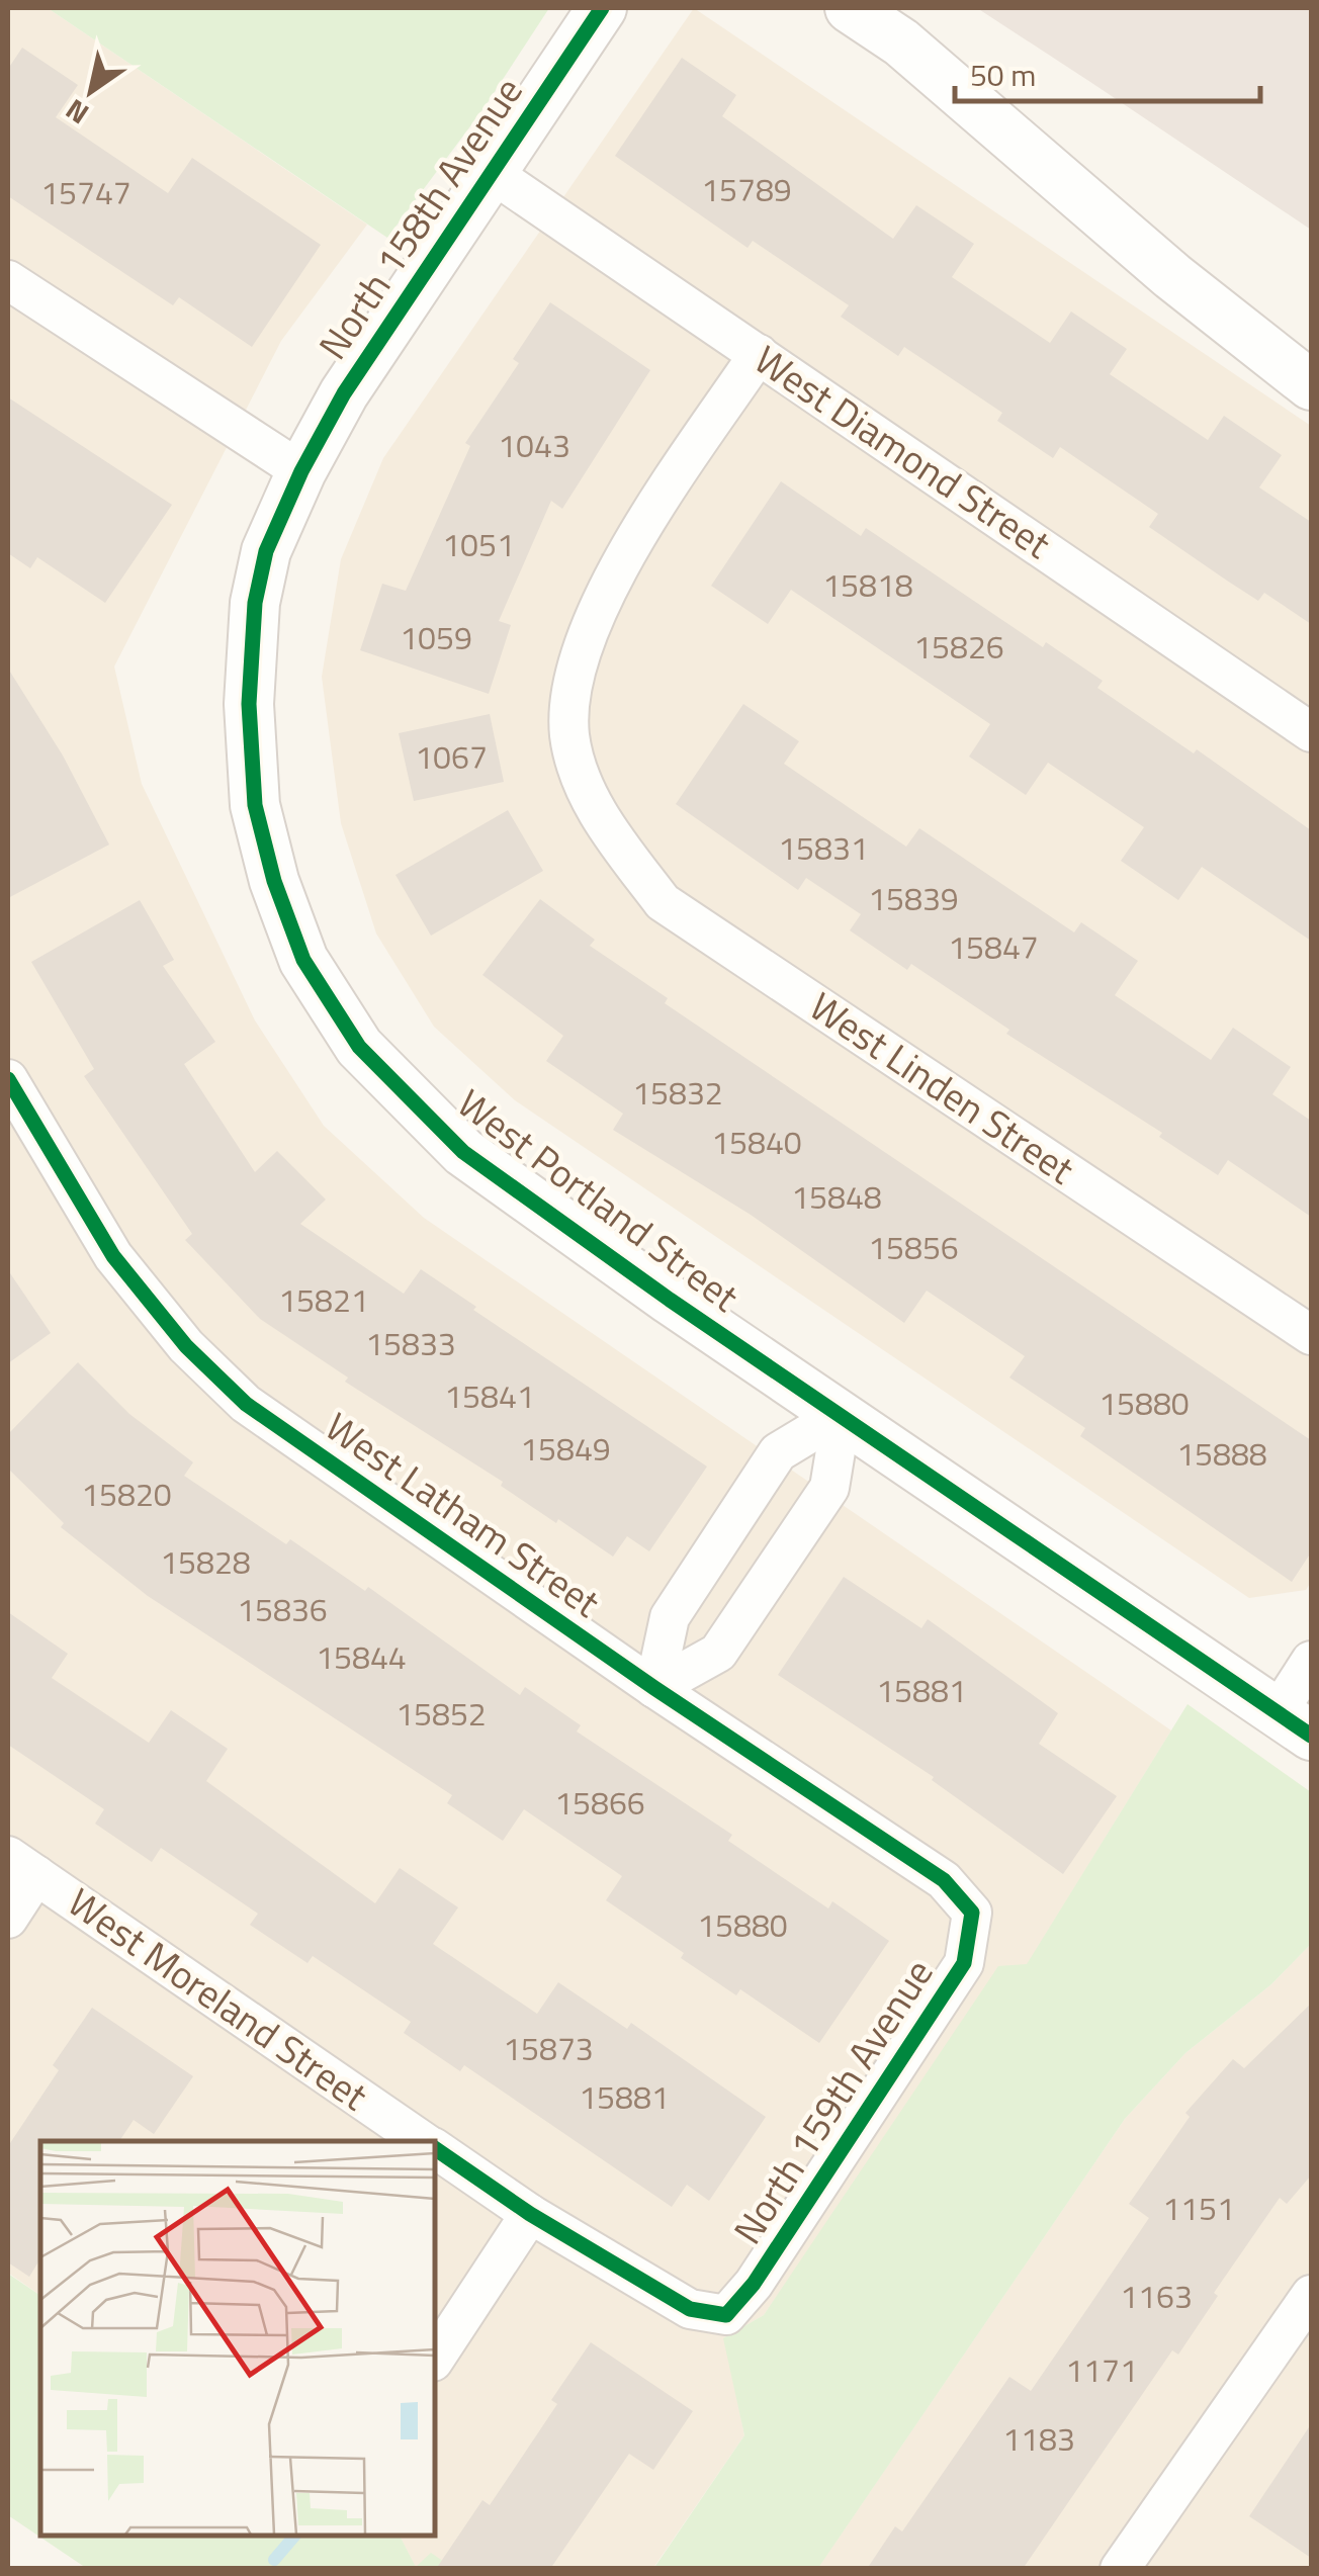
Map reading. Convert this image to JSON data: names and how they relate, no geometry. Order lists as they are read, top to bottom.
{
  "streets": {
    "street": [
      "North 158th Avenue",
      "West Diamond Street",
      "West Linden Street",
      "West Portland Street",
      "West Latham Street",
      "West Moreland Street",
      "North 159th Avenue"
    ]
  },
  "crossings": [
    ["North 158th Avenue", "West Diamond Street"],
    ["North 158th Avenue", "West Portland Street"],
    ["West Diamond Street", "West Linden Street"],
    ["West Latham Street", "North 159th Avenue"],
    ["West Moreland Street", "North 159th Avenue"]
  ],
  "house_numbers": [
    "15789",
    "15747",
    "1043",
    "1051",
    "15818",
    "1059",
    "15826",
    "1067",
    "15831",
    "15839",
    "15847",
    "15832",
    "15840",
    "15848",
    "15856",
    "15821",
    "15833",
    "15841",
    "15880",
    "15849",
    "15888",
    "15820",
    "15828",
    "15836",
    "15844",
    "15881",
    "15852",
    "15866",
    "15880",
    "15873",
    "15881",
    "1151",
    "1163",
    "1171",
    "1183"
  ],
  "scale_bar": "50 m",
  "north": "bottom left"
}
